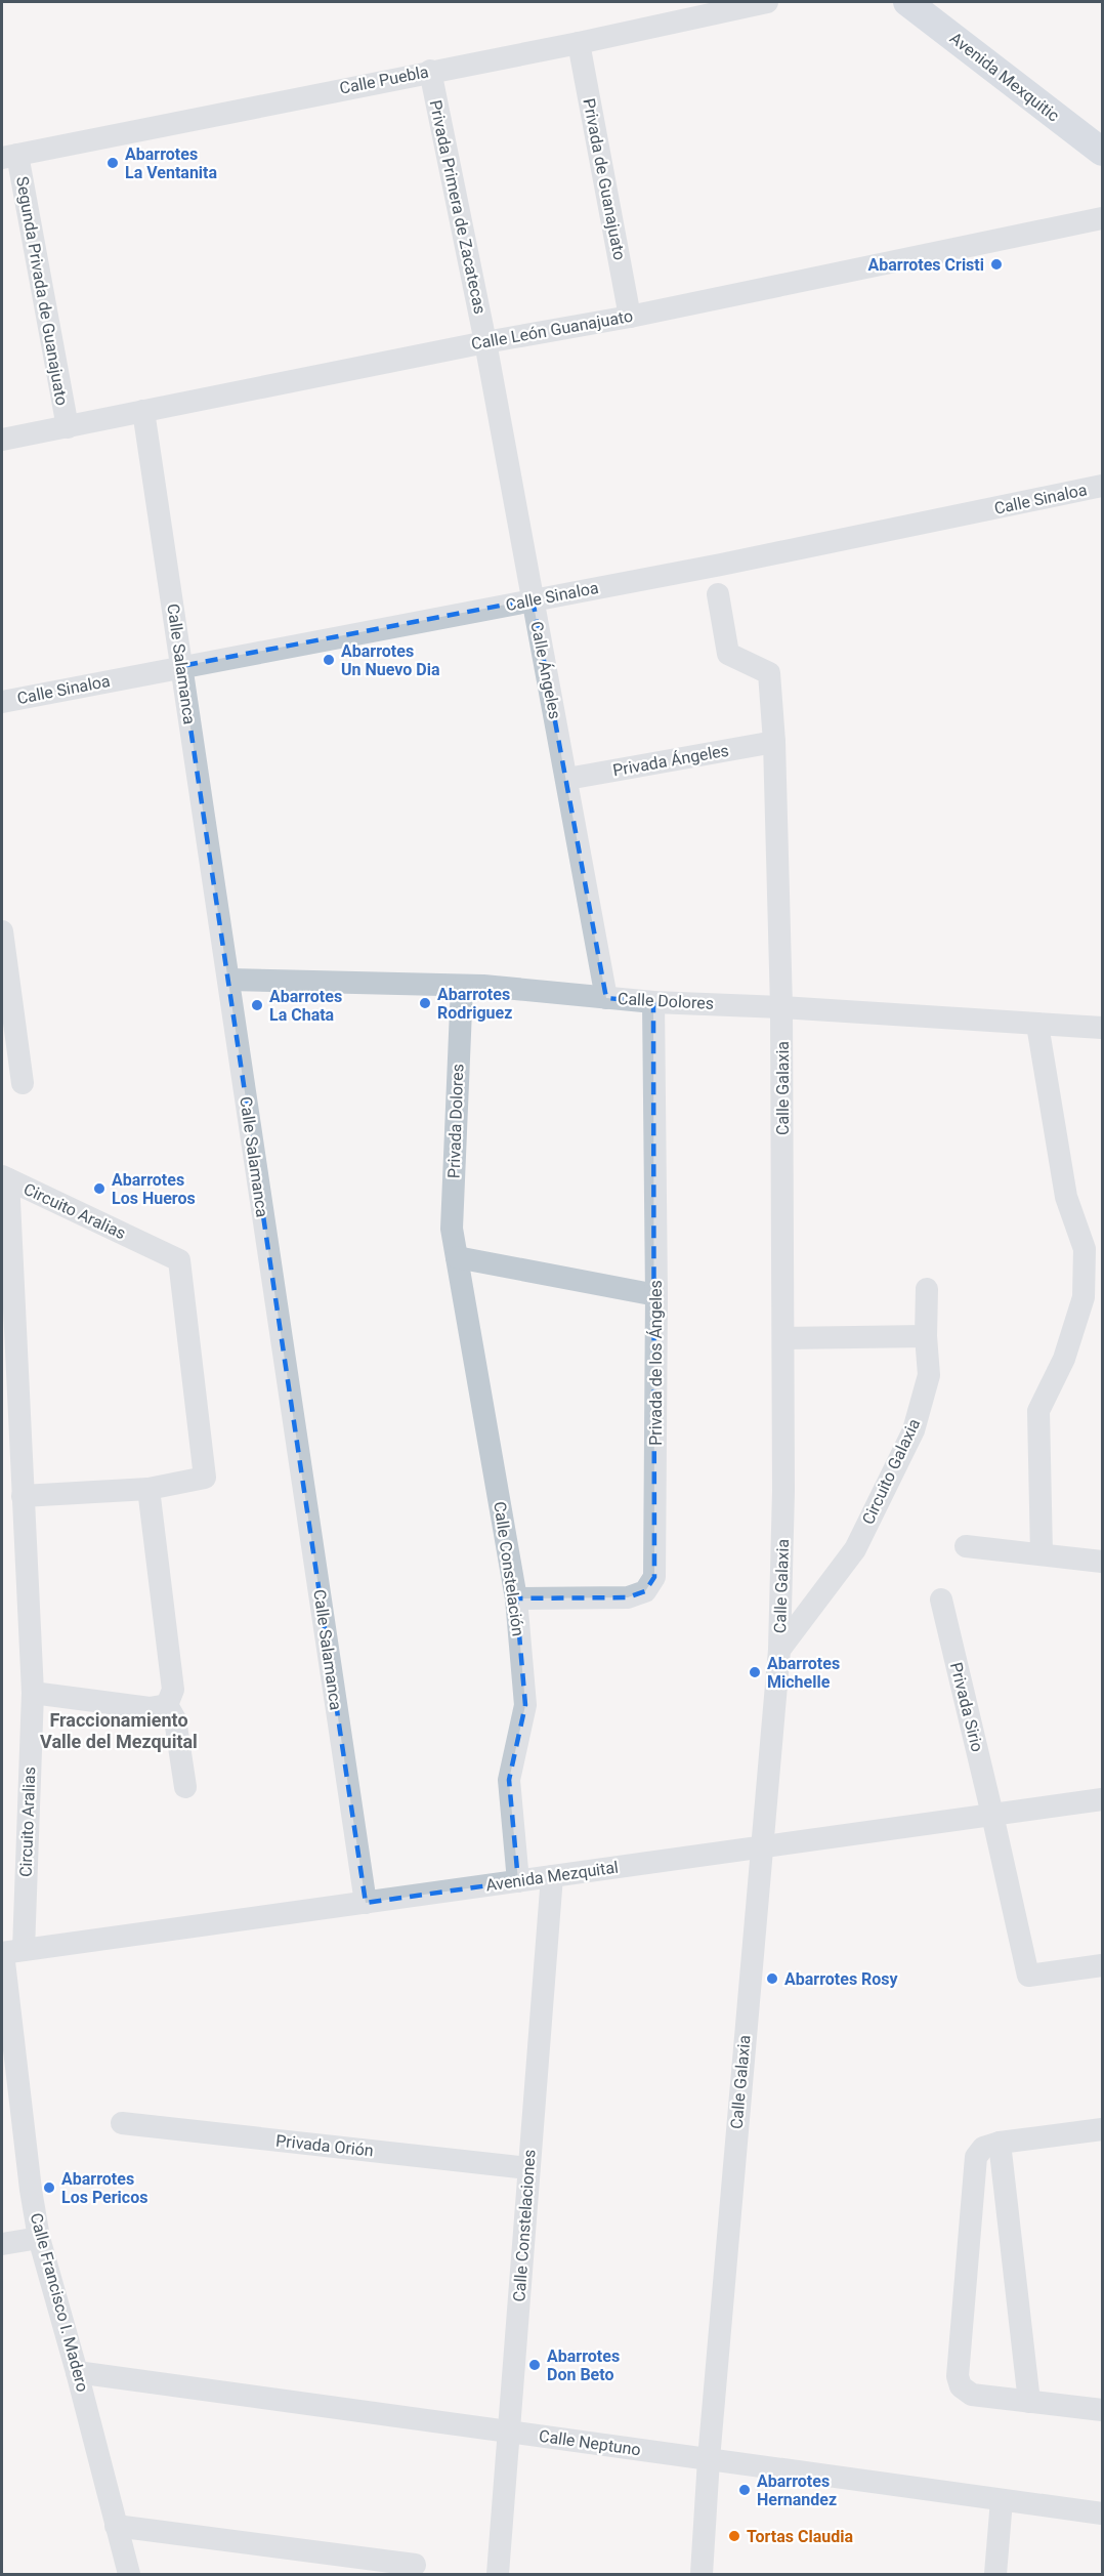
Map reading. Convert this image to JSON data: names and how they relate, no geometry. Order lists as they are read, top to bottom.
{
  "streets": {
    "main road": ["Avenida Mexquitic"],
    "street": [
      "Calle Puebla",
      "Privada de Guanajuato",
      "Privada Primera de Zacatecas",
      "Segunda Privada de Guanajuato",
      "Calle León Guanajuato",
      "Calle Sinaloa",
      "Calle Salamanca",
      "Calle Ángeles",
      "Privada Ángeles",
      "Calle Dolores",
      "Calle Galaxia",
      "Privada Dolores",
      "Circuito Aralias",
      "Privada de los Ángeles",
      "Circuito Galaxia",
      "Calle Constelación",
      "Privada Sirio",
      "Avenida Mezquital",
      "Privada Orión",
      "Calle Constelaciones",
      "Calle Francisco I. Madero",
      "Calle Neptuno"
    ]
  },
  "crossings": [
    ["Calle Puebla", "Privada de Guanajuato"],
    ["Calle Puebla", "Privada Primera de Zacatecas"],
    ["Calle Puebla", "Segunda Privada de Guanajuato"],
    ["Privada de Guanajuato", "Calle León Guanajuato"],
    ["Privada Primera de Zacatecas", "Calle León Guanajuato"],
    ["Privada Primera de Zacatecas", "Calle Ángeles"],
    ["Segunda Privada de Guanajuato", "Calle León Guanajuato"],
    ["Calle León Guanajuato", "Calle Salamanca"],
    ["Calle León Guanajuato", "Calle Ángeles"],
    ["Calle Sinaloa", "Calle Salamanca"],
    ["Calle Sinaloa", "Calle Ángeles"],
    ["Calle Salamanca", "Calle Dolores"],
    ["Calle Salamanca", "Avenida Mezquital"],
    ["Calle Ángeles", "Privada Ángeles"],
    ["Calle Ángeles", "Calle Dolores"],
    ["Privada Ángeles", "Calle Galaxia"],
    ["Calle Dolores", "Calle Galaxia"],
    ["Calle Dolores", "Privada Dolores"],
    ["Calle Dolores", "Privada de los Ángeles"],
    ["Calle Galaxia", "Circuito Galaxia"],
    ["Calle Galaxia", "Avenida Mezquital"],
    ["Calle Galaxia", "Calle Neptuno"],
    ["Privada Dolores", "Calle Constelación"],
    ["Circuito Aralias", "Avenida Mezquital"],
    ["Circuito Aralias", "Calle Francisco I. Madero"],
    ["Privada de los Ángeles", "Calle Constelación"],
    ["Calle Constelación", "Avenida Mezquital"],
    ["Privada Sirio", "Avenida Mezquital"],
    ["Avenida Mezquital", "Calle Constelaciones"],
    ["Avenida Mezquital", "Calle Francisco I. Madero"],
    ["Privada Orión", "Calle Constelaciones"],
    ["Calle Constelaciones", "Calle Neptuno"],
    ["Calle Francisco I. Madero", "Calle Neptuno"]
  ],
  "districts": ["Fraccionamiento Valle del Mezquital"],
  "places": [
    "Abarrotes La Ventanita",
    "Abarrotes Cristi",
    "Abarrotes Un Nuevo Dia",
    "Abarrotes Rodriguez",
    "Abarrotes La Chata",
    "Abarrotes Los Hueros",
    "Abarrotes Michelle",
    "Abarrotes Rosy",
    "Abarrotes Los Pericos",
    "Abarrotes Don Beto",
    "Abarrotes Hernandez",
    "Tortas Claudia"
  ]
}
